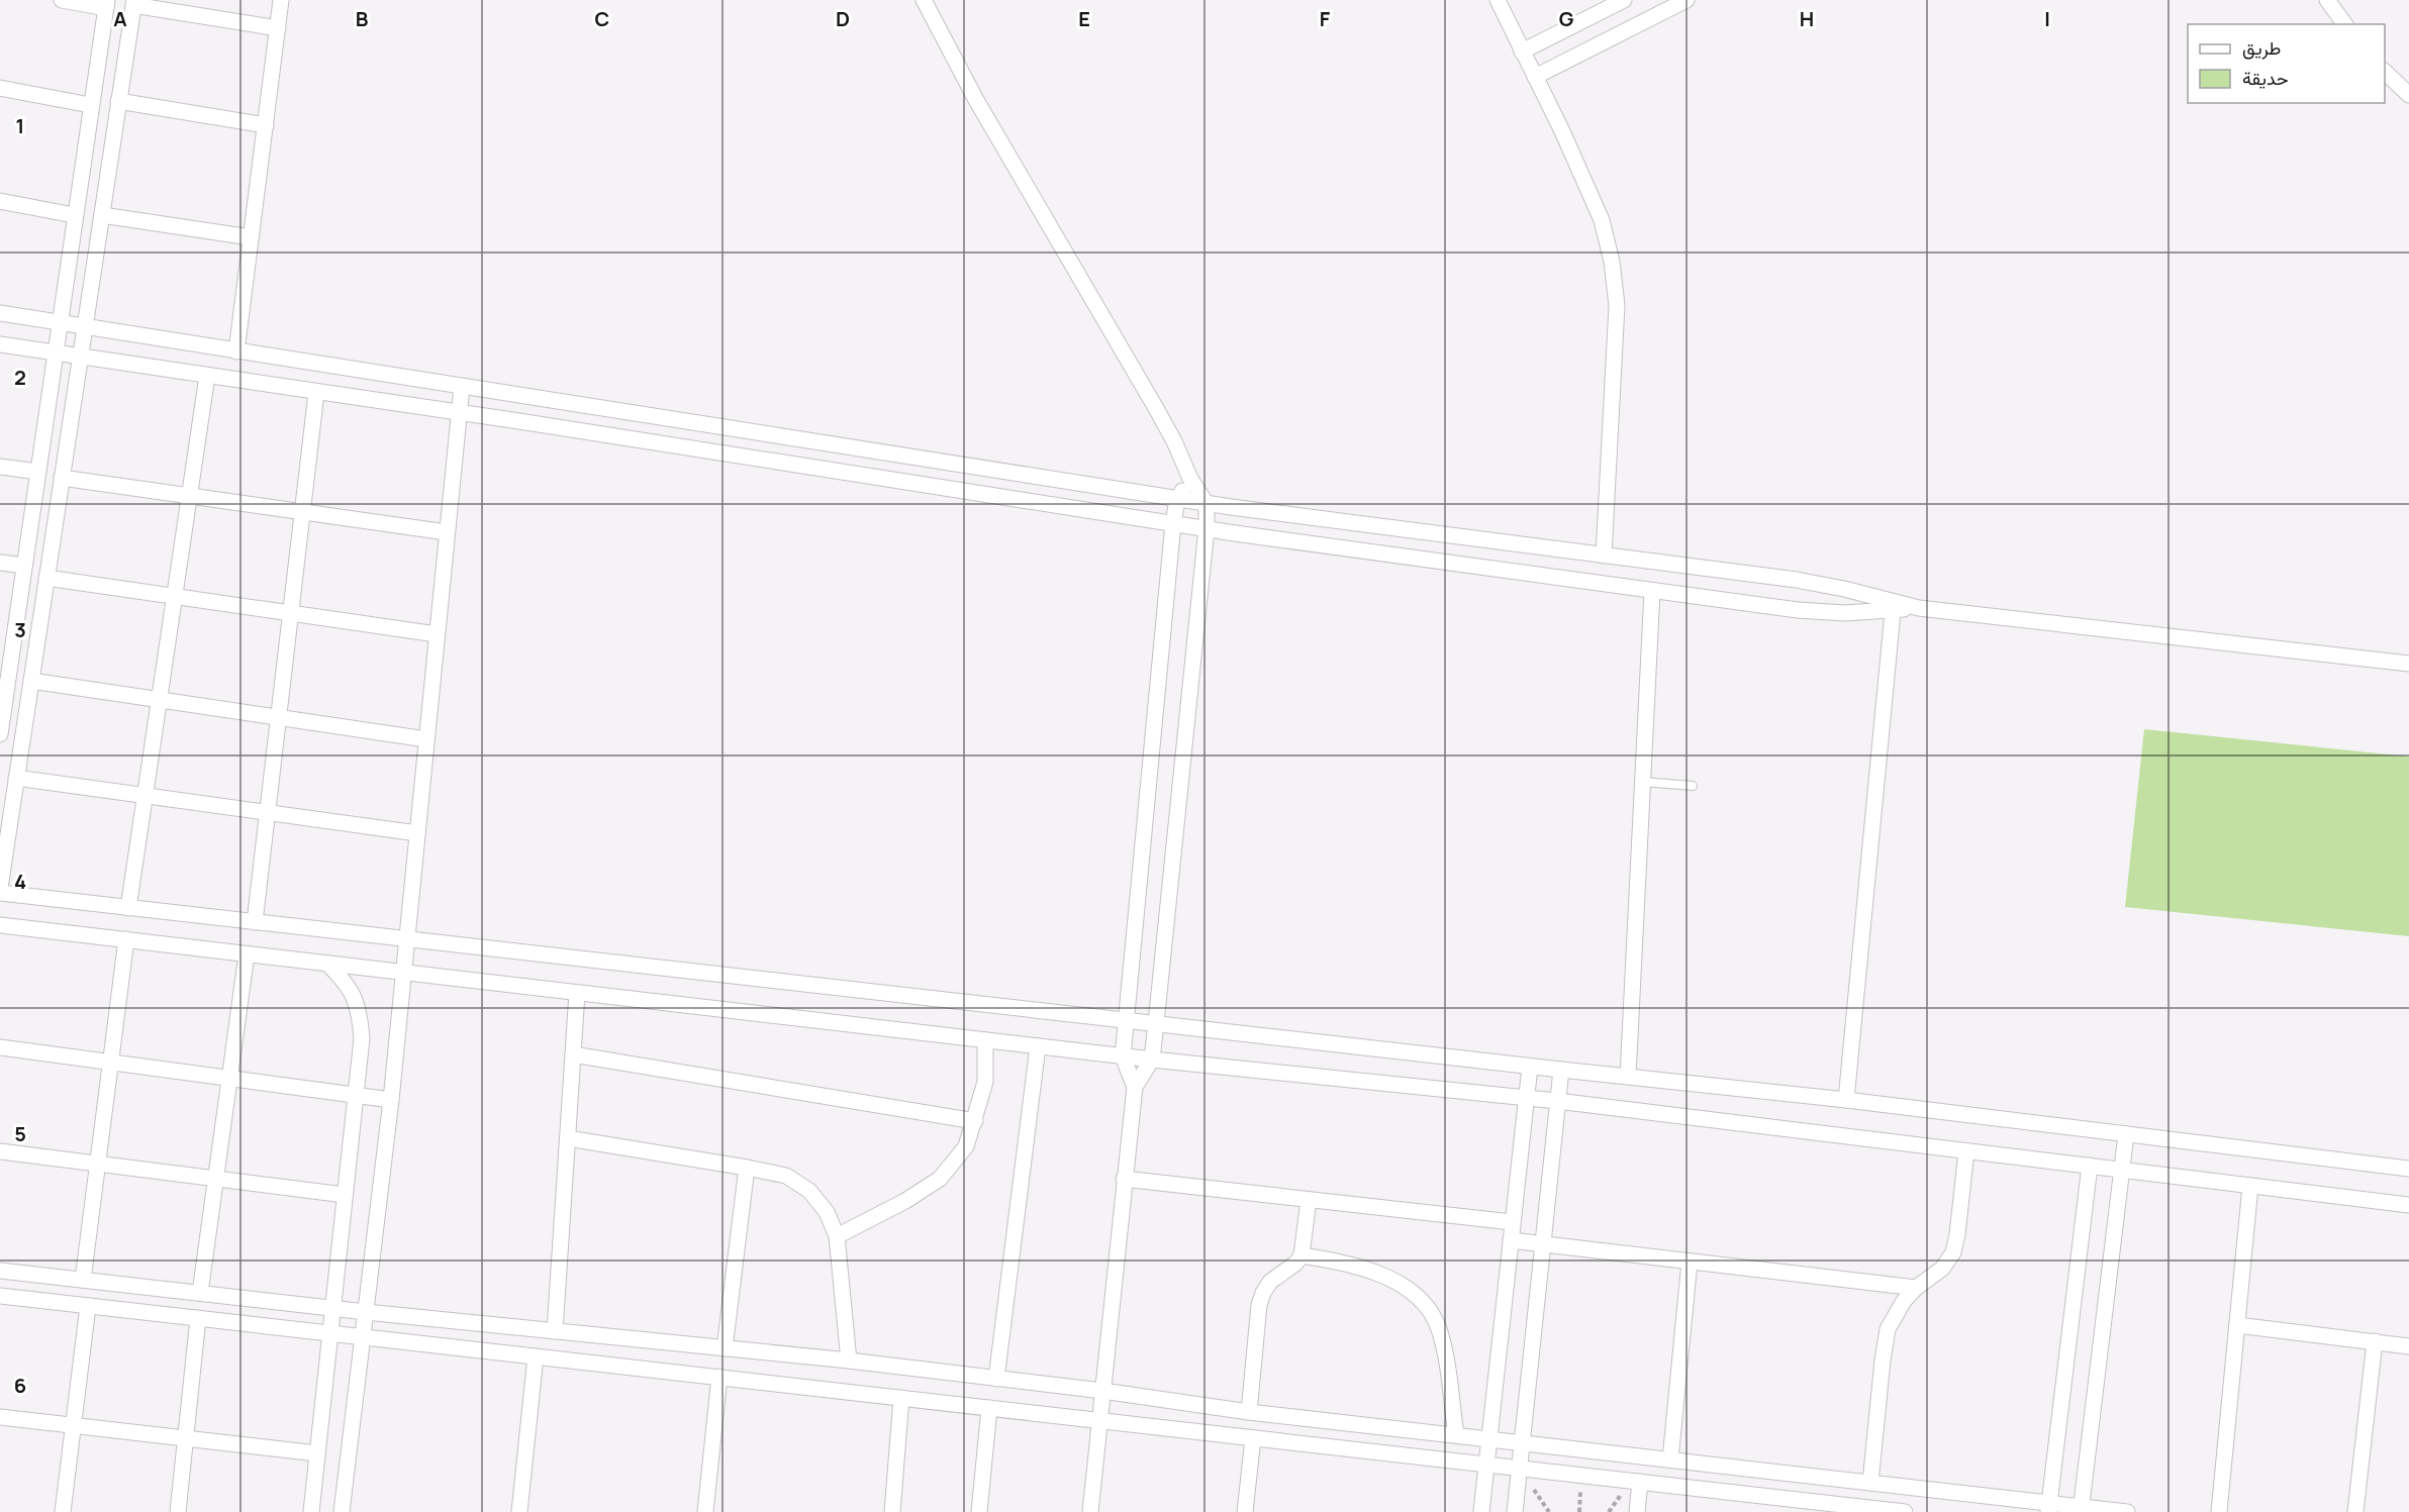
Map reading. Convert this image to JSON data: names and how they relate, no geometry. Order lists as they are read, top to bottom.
{
  "legend": ["طريق", "حديقة"],
  "grid": {
    "columns": [
      "A",
      "B",
      "C",
      "D",
      "E",
      "F",
      "G",
      "H",
      "I"
    ],
    "rows": [
      "1",
      "2",
      "3",
      "4",
      "5",
      "6"
    ]
  }
}
